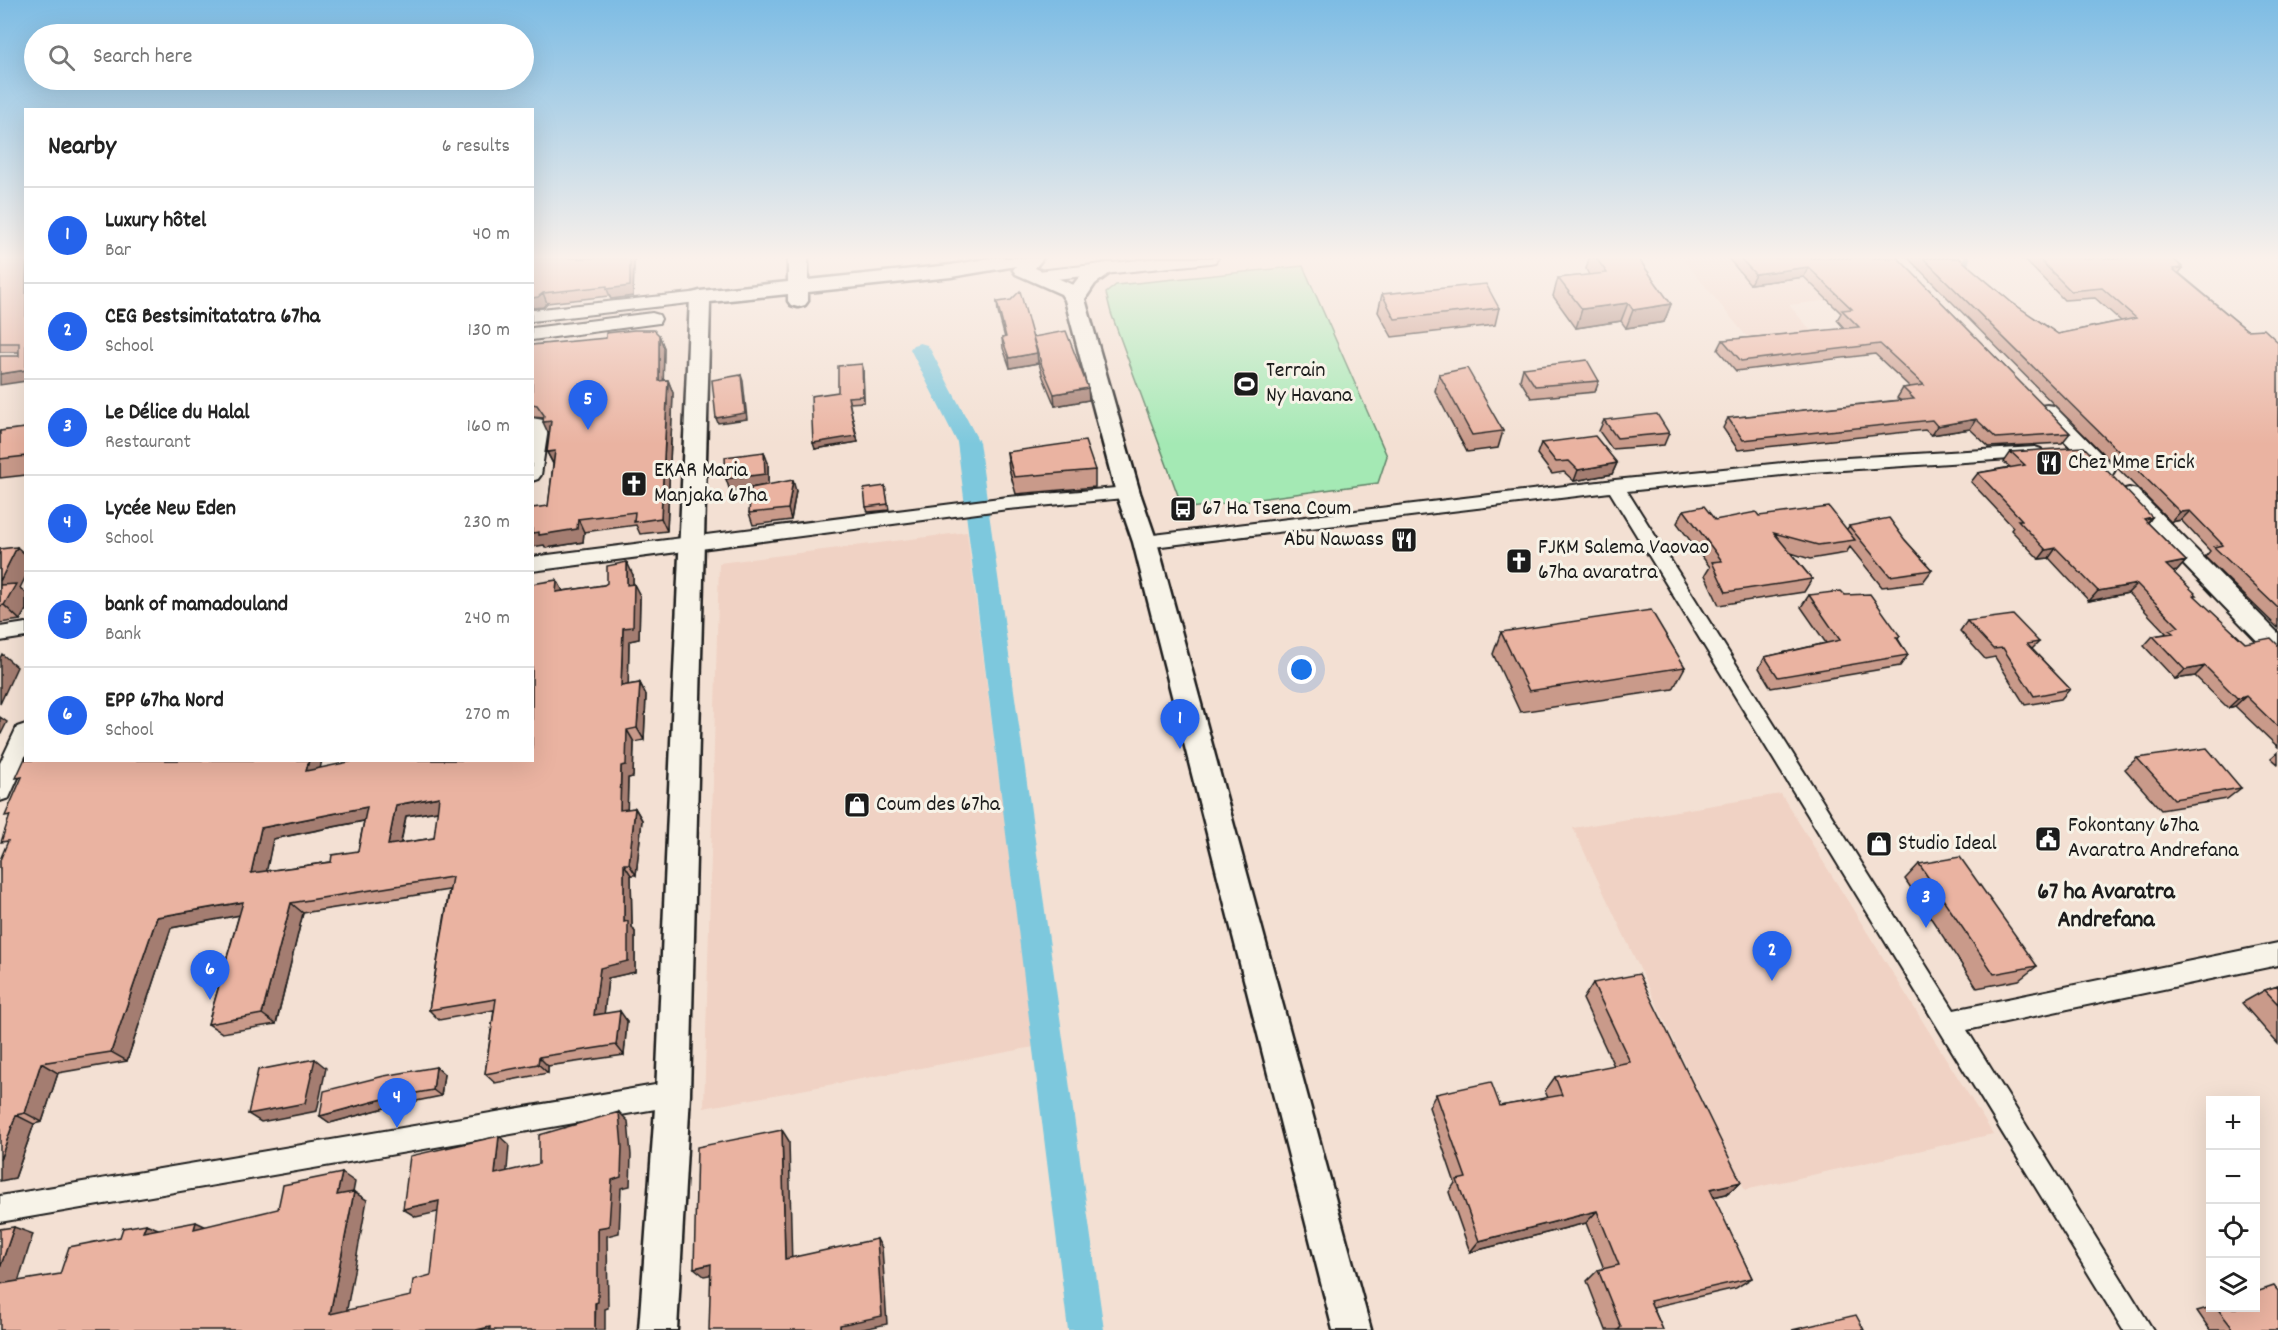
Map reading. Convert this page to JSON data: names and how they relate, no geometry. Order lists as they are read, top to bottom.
{
  "districts": ["67 ha Avaratra Andrefana"],
  "places": {
    "sports": ["Terrain Ny Havana"],
    "restaurant": ["Chez Mme Erick", "Abu Nawass"],
    "church": ["EKAR Maria Manjaka 67ha", "FJKM Salema Vaovao 67ha avaratra"],
    "bus stop": ["67 Ha Tsena Coum"],
    "shop": ["Coum des 67ha", "Studio Ideal"],
    "public building": ["Fokontany 67ha Avaratra Andrefana"]
  },
  "page": {
    "search": "Search here",
    "heading": ["Nearby", "6 results"],
    "list": [
      {
        "mark": "1",
        "name": "Luxury hôtel",
        "note": "Bar",
        "value": "40 m"
      },
      {
        "mark": "2",
        "name": "CEG Bestsimitatatra 67ha",
        "note": "School",
        "value": "130 m"
      },
      {
        "mark": "3",
        "name": "Le Délice du Halal",
        "note": "Restaurant",
        "value": "160 m"
      },
      {
        "mark": "4",
        "name": "Lycée New Eden",
        "note": "School",
        "value": "230 m"
      },
      {
        "mark": "5",
        "name": "bank of mamadouland",
        "note": "Bank",
        "value": "240 m"
      },
      {
        "mark": "6",
        "name": "EPP 67ha Nord",
        "note": "School",
        "value": "270 m"
      }
    ],
    "pins": [
      "5",
      "1",
      "3",
      "2",
      "6",
      "4"
    ],
    "map_buttons": ["+", "−"]
  }
}
